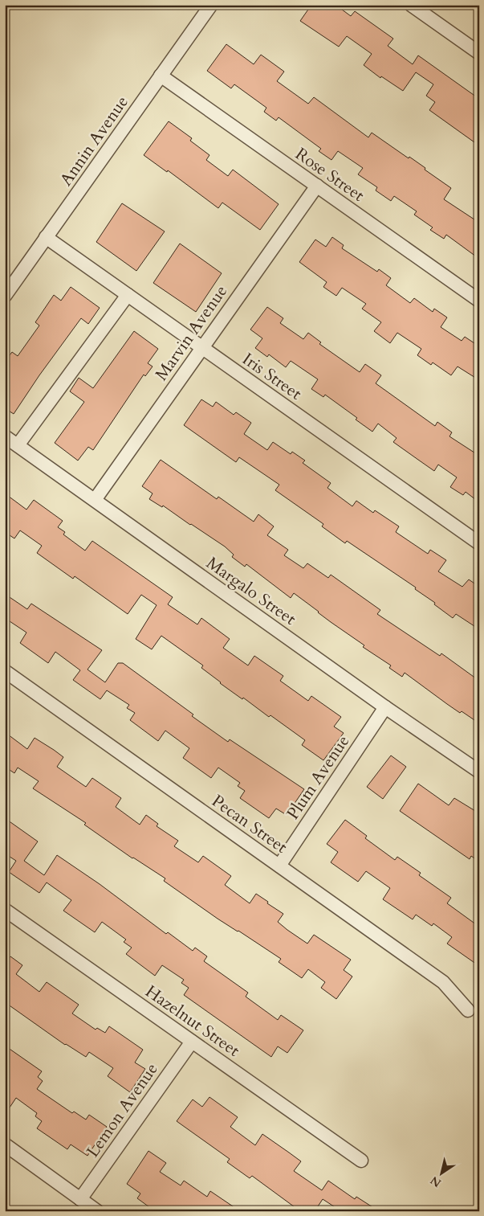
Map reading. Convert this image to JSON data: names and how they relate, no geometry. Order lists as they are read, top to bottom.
{
  "streets": {
    "street": [
      "Annin Avenue",
      "Rose Street",
      "Marvin Avenue",
      "Iris Street",
      "Margalo Street",
      "Plum Avenue",
      "Pecan Street",
      "Hazelnut Street",
      "Lemon Avenue"
    ]
  },
  "crossings": [
    ["Annin Avenue", "Rose Street"],
    ["Annin Avenue", "Iris Street"],
    ["Rose Street", "Marvin Avenue"],
    ["Marvin Avenue", "Iris Street"],
    ["Marvin Avenue", "Margalo Street"],
    ["Margalo Street", "Plum Avenue"],
    ["Plum Avenue", "Pecan Street"],
    ["Hazelnut Street", "Lemon Avenue"]
  ],
  "north": "bottom left"
}
